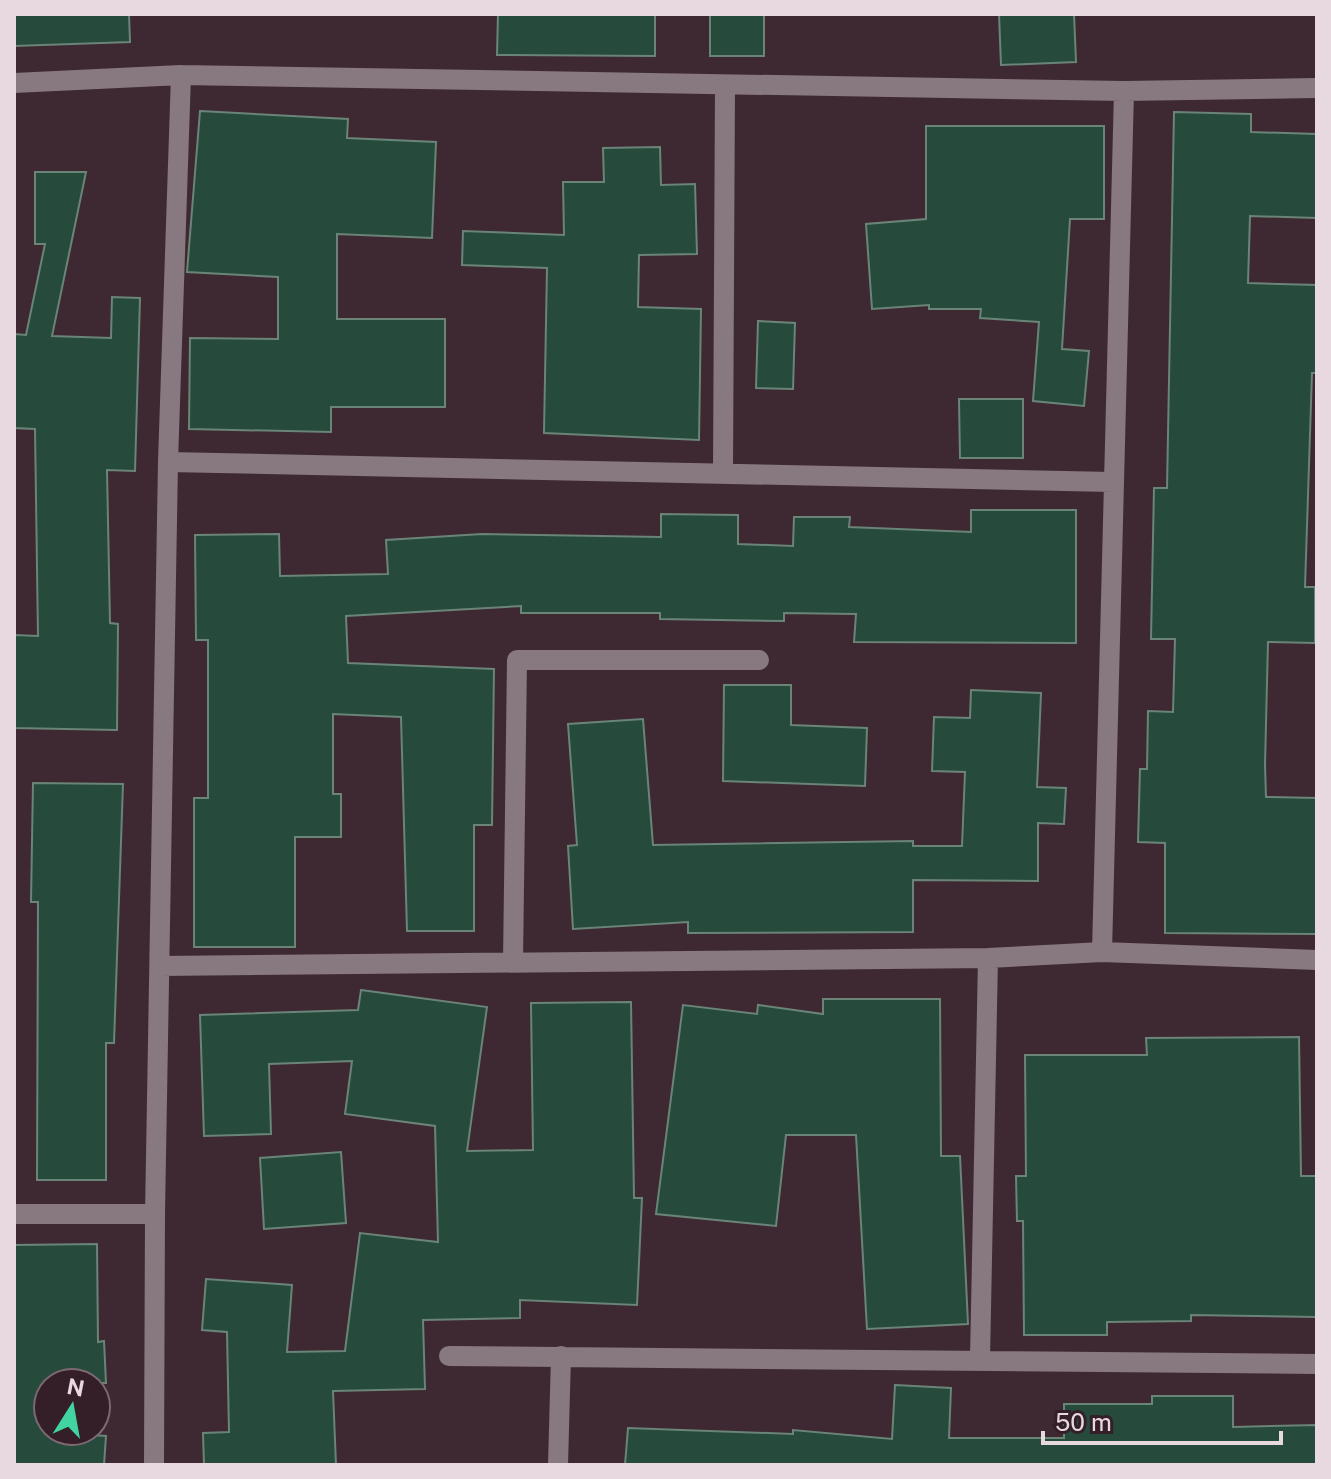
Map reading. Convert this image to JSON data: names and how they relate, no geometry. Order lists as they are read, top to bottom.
{
  "scale_bar": "50 m",
  "north": "top"
}
